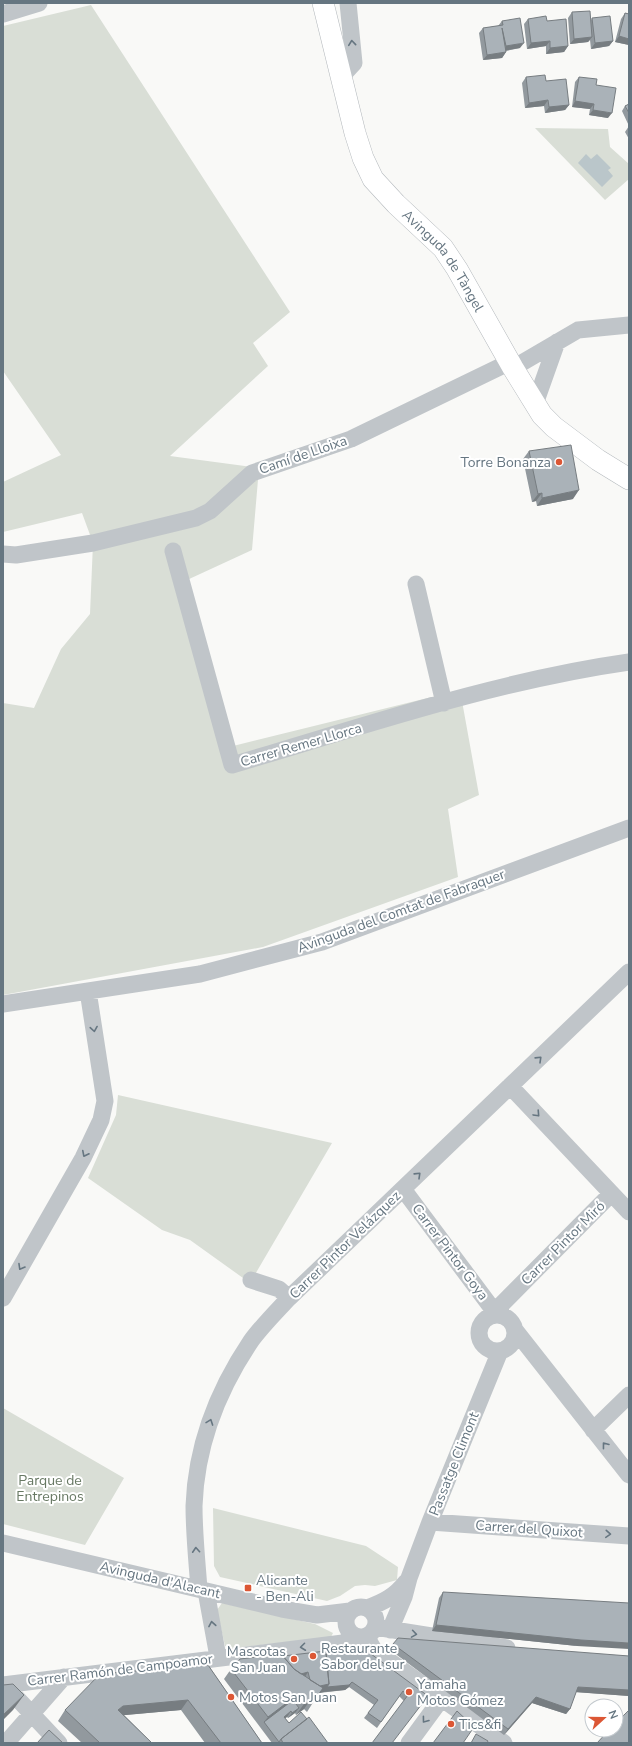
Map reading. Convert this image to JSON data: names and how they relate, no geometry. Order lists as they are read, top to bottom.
{
  "streets": {
    "main road": ["Avinguda de Tàngel"],
    "street": [
      "Camí de Lloixa",
      "Carrer Remer Llorca",
      "Avinguda del Comtat de Fabraquer",
      "Carrer Pintor Miró",
      "Carrer Pintor Velázquez",
      "Carrer Pintor Goya",
      "Passatge Climont",
      "Carrer del Quixot",
      "Avinguda d'Alacant",
      "Carrer Ramón de Campoamor"
    ]
  },
  "crossings": [
    ["Avinguda de Tàngel", "Camí de Lloixa"],
    ["Carrer Pintor Miró", "Carrer Pintor Velázquez"],
    ["Carrer Pintor Miró", "Carrer Pintor Goya"],
    ["Carrer Pintor Miró", "Passatge Climont"],
    ["Carrer Pintor Velázquez", "Carrer Pintor Goya"],
    ["Carrer Pintor Velázquez", "Avinguda d'Alacant"],
    ["Carrer Pintor Velázquez", "Carrer Ramón de Campoamor"],
    ["Carrer Pintor Goya", "Passatge Climont"],
    ["Passatge Climont", "Carrer del Quixot"],
    ["Passatge Climont", "Avinguda d'Alacant"],
    ["Passatge Climont", "Carrer Ramón de Campoamor"],
    ["Avinguda d'Alacant", "Carrer Ramón de Campoamor"]
  ],
  "one_way": [
    "Carrer Pintor Miró",
    "Carrer Pintor Velázquez",
    "Carrer del Quixot",
    "Carrer Ramón de Campoamor"
  ],
  "parks": ["Parque de Entrepinos"],
  "places": {
    "other": [
      "Torre Bonanza",
      "Restaurante Sabor del sur",
      "Mascotas San Juan",
      "Yamaha Motos Gómez",
      "Motos San Juan",
      "Tics&fi"
    ],
    "transit": ["Alicante - Ben-Ali"]
  },
  "north": "right"
}
